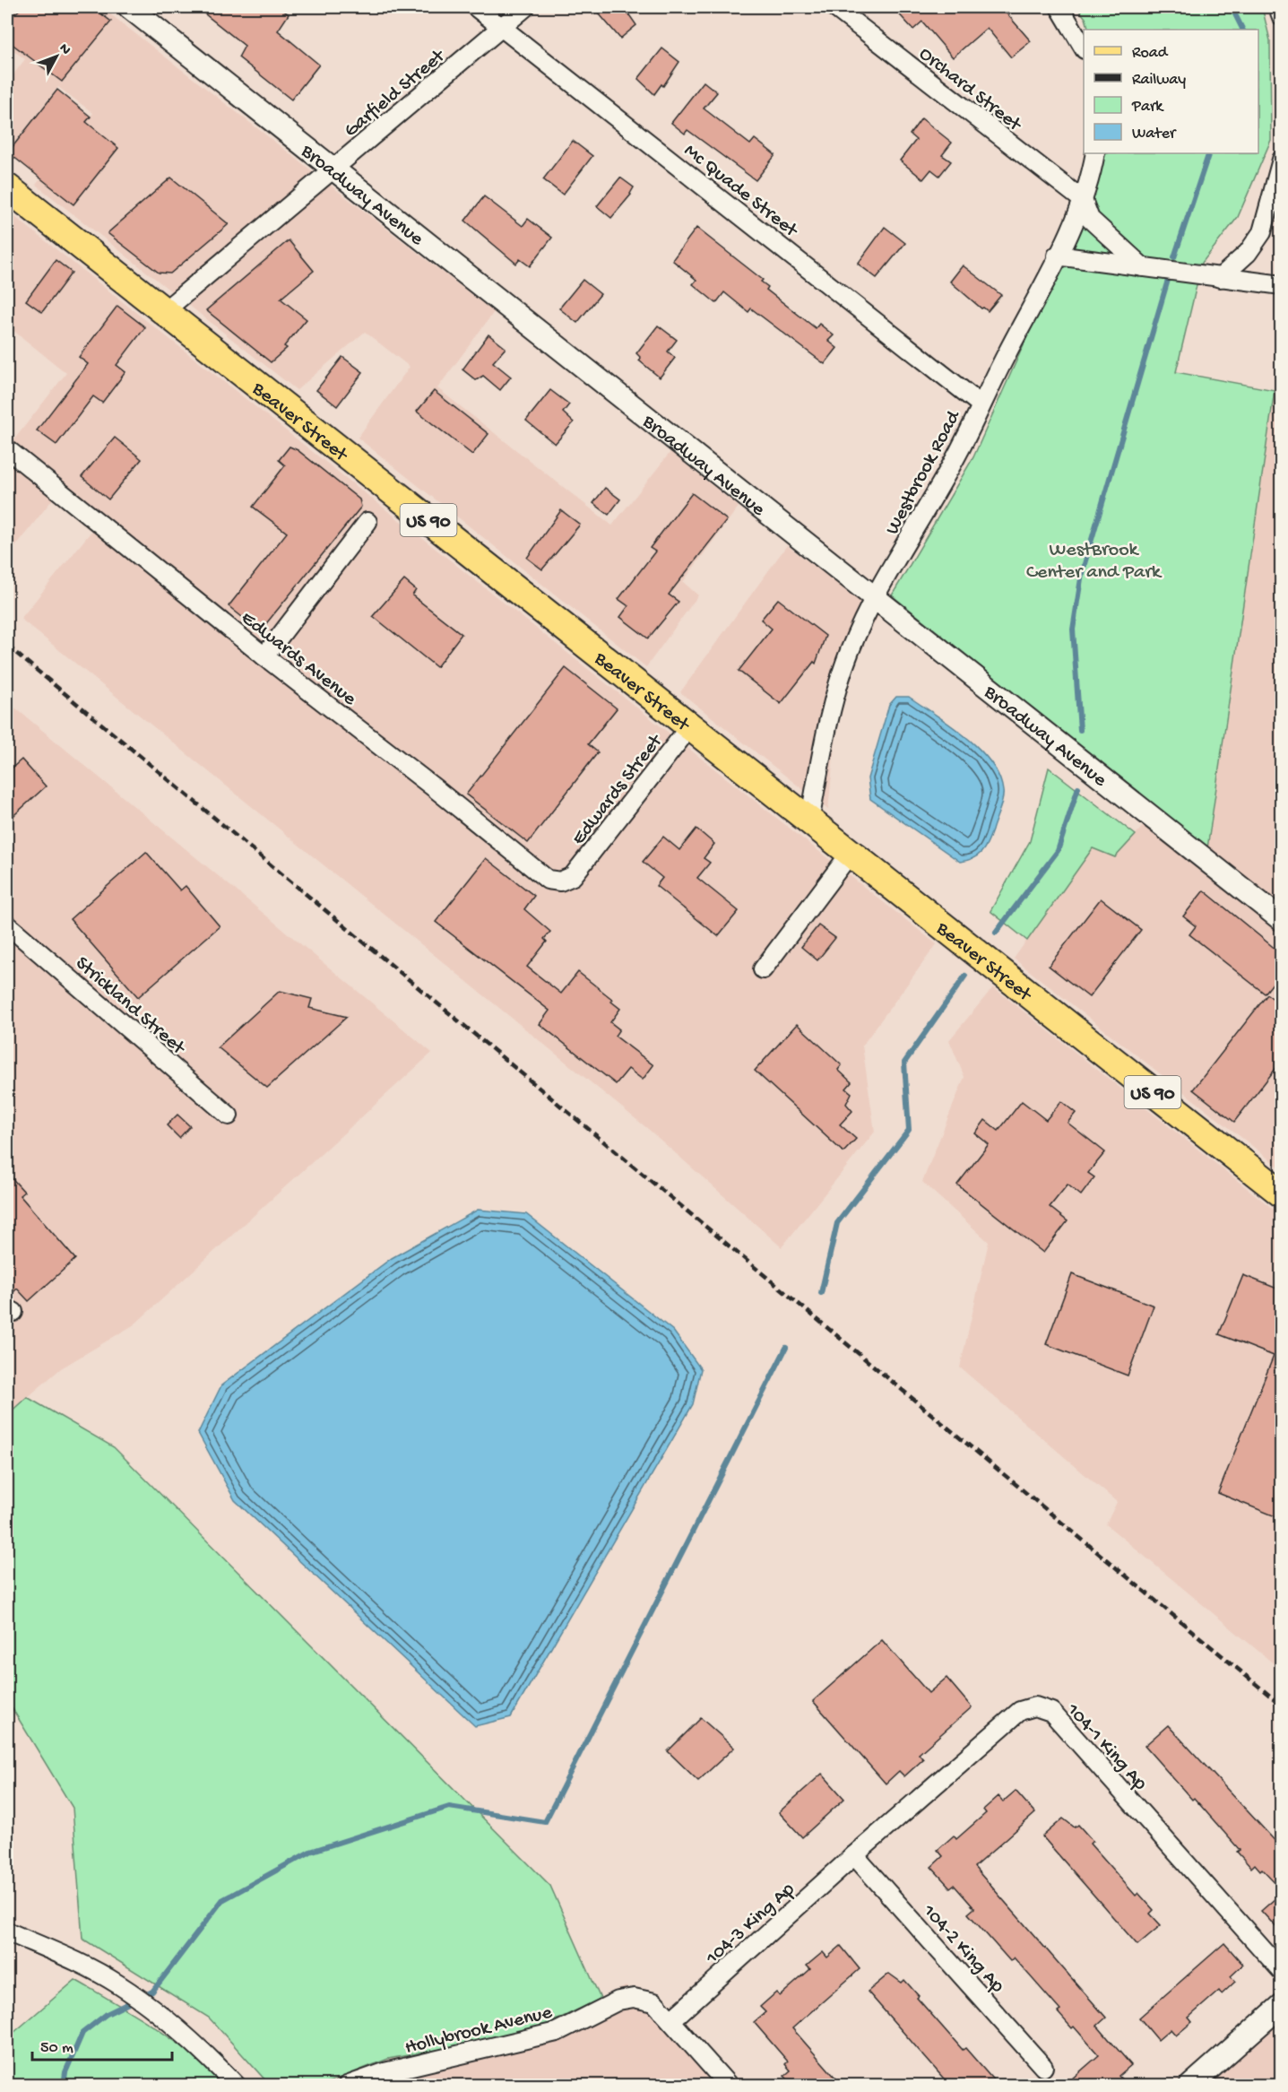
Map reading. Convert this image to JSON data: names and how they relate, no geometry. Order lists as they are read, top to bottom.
{
  "streets": {
    "main road": ["Beaver Street", "US 90"],
    "street": [
      "Orchard Street",
      "Garfield Street",
      "Mc Quade Street",
      "Broadway Avenue",
      "Westbrook Road",
      "Edwards Avenue",
      "Edwards Street",
      "Strickland Street",
      "104-1 King Ap",
      "104-3 King Ap",
      "104-2 King Ap",
      "Hollybrook Avenue"
    ]
  },
  "crossings": [
    ["Orchard Street", "Westbrook Road"],
    ["Garfield Street", "Mc Quade Street"],
    ["Garfield Street", "Broadway Avenue"],
    ["Garfield Street", "Beaver Street"],
    ["Mc Quade Street", "Westbrook Road"],
    ["Broadway Avenue", "Westbrook Road"],
    ["Beaver Street", "Westbrook Road"],
    ["Beaver Street", "Edwards Street"],
    ["Edwards Avenue", "Edwards Street"],
    ["104-1 King Ap", "104-3 King Ap"],
    ["104-1 King Ap", "104-2 King Ap"],
    ["104-3 King Ap", "104-2 King Ap"],
    ["104-3 King Ap", "Hollybrook Avenue"]
  ],
  "parks": ["WestBrook Center and Park"],
  "legend": [
    "Road",
    "Railway",
    "Park",
    "Water"
  ],
  "scale_bar": "50 m",
  "north": "top right"
}
